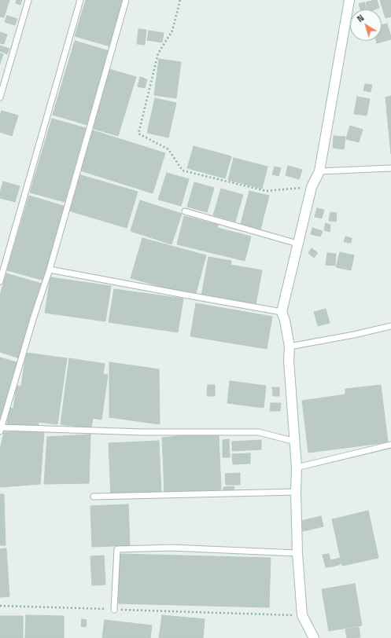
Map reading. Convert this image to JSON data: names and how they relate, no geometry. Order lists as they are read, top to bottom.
{
  "north": "top left"
}
